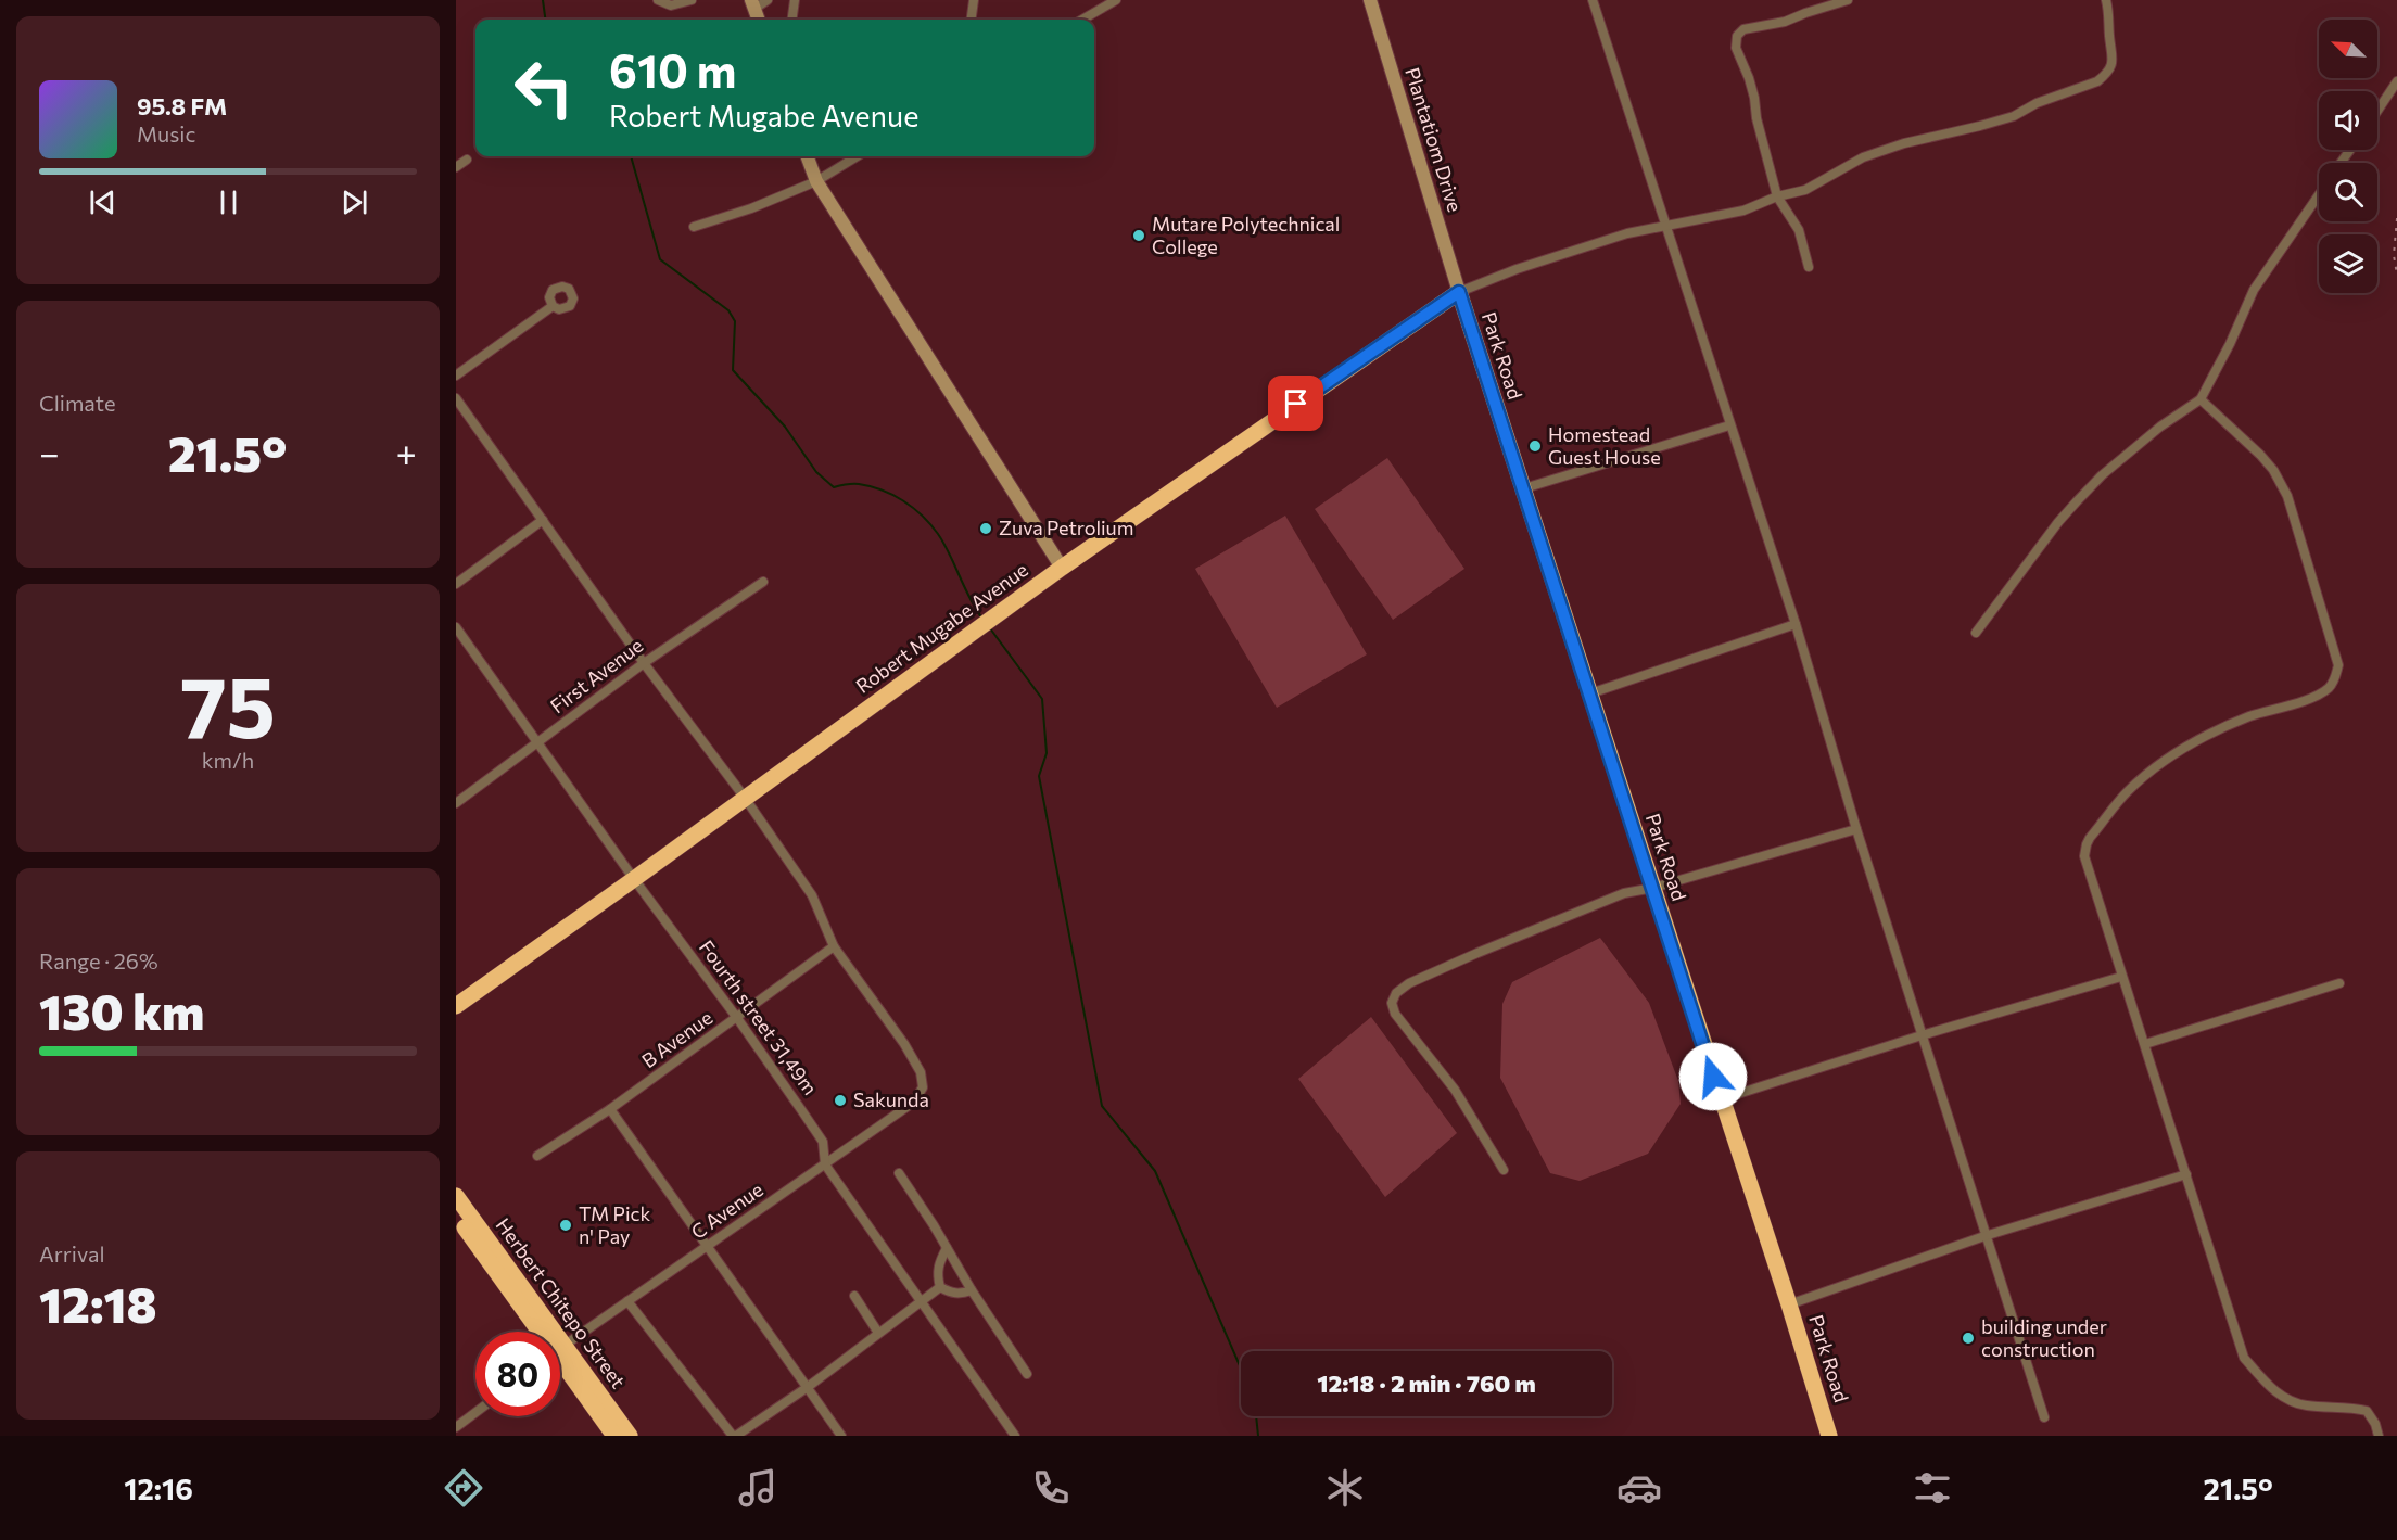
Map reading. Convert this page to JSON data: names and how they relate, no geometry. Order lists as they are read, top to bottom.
{
  "streets": {
    "highway": ["Park Road", "Robert Mugabe Avenue", "Herbert Chitepo Street"],
    "street": [
      "Plantatiom Drive",
      "First Avenue",
      "Fourth street 31,49m",
      "B Avenue",
      "C Avenue"
    ]
  },
  "crossings": [
    ["Plantatiom Drive", "Park Road"],
    ["Plantatiom Drive", "Robert Mugabe Avenue"],
    ["Park Road", "Robert Mugabe Avenue"],
    ["Robert Mugabe Avenue", "Fourth street 31,49m"],
    ["First Avenue", "Fourth street 31,49m"],
    ["Fourth street 31,49m", "B Avenue"],
    ["Fourth street 31,49m", "C Avenue"],
    ["B Avenue", "C Avenue"]
  ],
  "places": [
    "Mutare Polytechnical College",
    "Homestead Guest House",
    "Zuva Petrolium",
    "Sakunda",
    "TM Pick n' Pay",
    "building under construction"
  ],
  "north": "top left",
  "page": {
    "turn": ["610 m", "Robert Mugabe Avenue"],
    "song": ["95.8 FM", "Music"],
    "tile": [
      "Climate",
      ["75", "km/h"],
      ["Range · 26%", "130 km"],
      ["Arrival", "12:18"]
    ],
    "heat": ["−", "21.5°", "+"],
    "limit": "80",
    "trip": "12:18 · 2 min · 760 m",
    "tabs": ["12:16", "21.5°"]
  }
}
